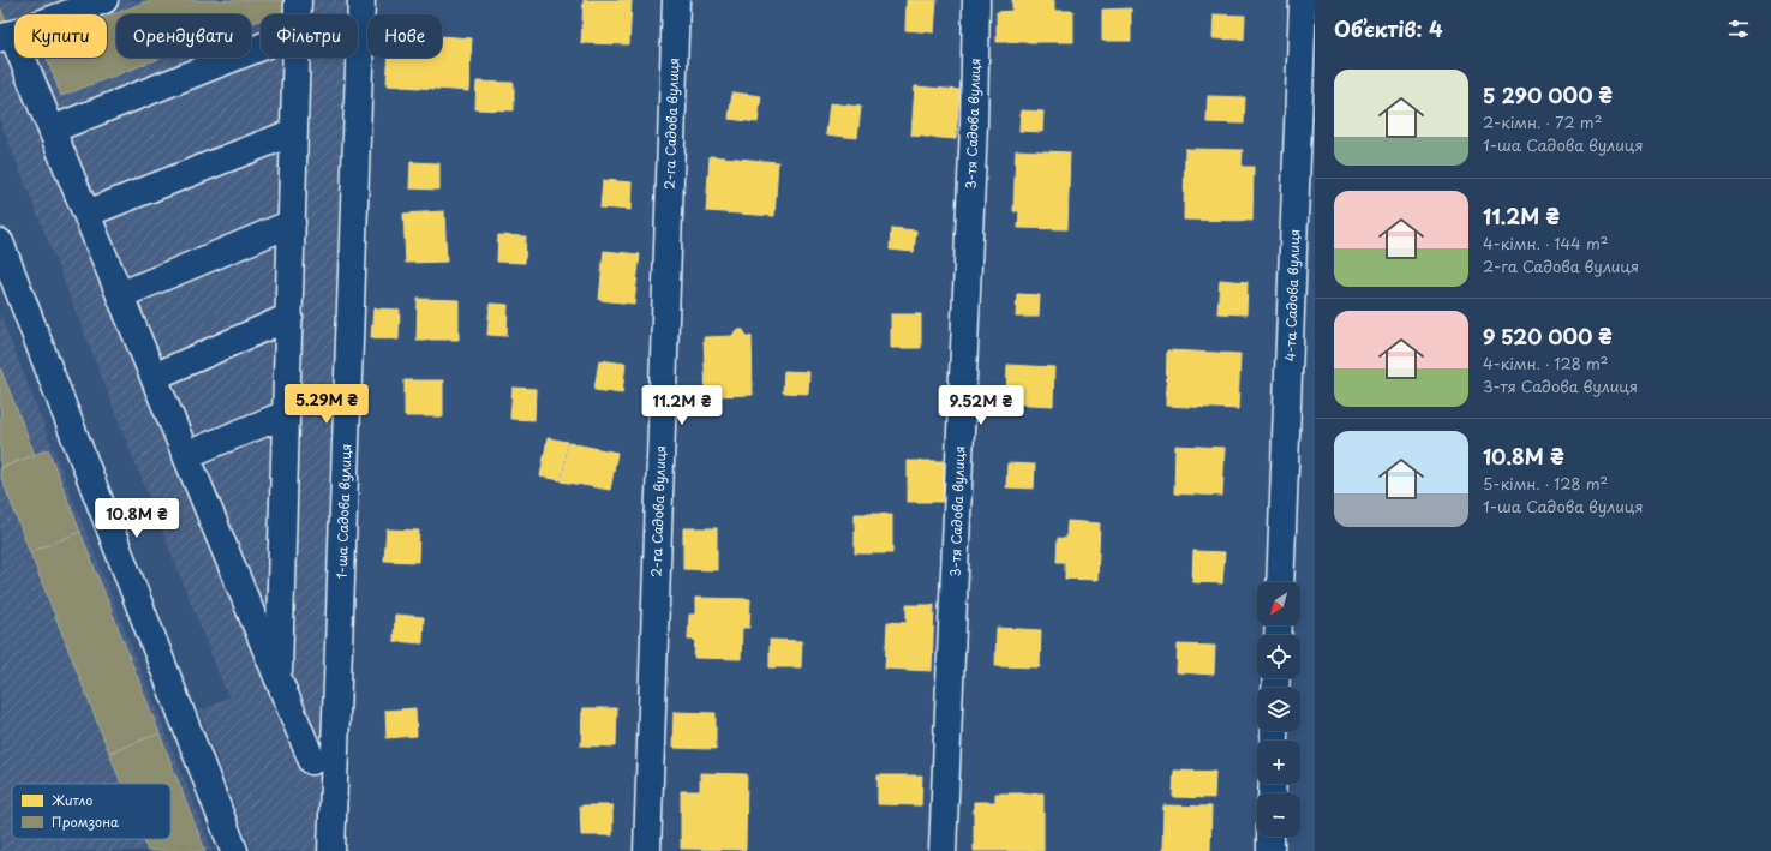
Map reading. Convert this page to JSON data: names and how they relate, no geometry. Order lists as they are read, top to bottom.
{
  "streets": {
    "street": [
      "2-га Садова вулиця",
      "3-тя Садова вулиця",
      "4-та Садова вулиця",
      "1-ша Садова вулиця"
    ]
  },
  "legend": ["Житло", "Промзона"],
  "north": "bottom left",
  "page": {
    "heading": "Об’єктів: 4",
    "chip": [
      "Купити",
      "Орендувати",
      "Фільтри",
      "Нове"
    ],
    "list": [
      {
        "name": "5 290 000 ₴",
        "note": "2-кімн. · 72 m² · 1-ша Садова вулиця"
      },
      {
        "name": "11.2M ₴",
        "note": "4-кімн. · 144 m² · 2-га Садова вулиця"
      },
      {
        "name": "9 520 000 ₴",
        "note": "4-кімн. · 128 m² · 3-тя Садова вулиця"
      },
      {
        "name": "10.8M ₴",
        "note": "5-кімн. · 128 m² · 1-ша Садова вулиця"
      }
    ],
    "price": [
      "5.29M ₴",
      "11.2M ₴",
      "9.52M ₴",
      "10.8M ₴"
    ],
    "map_buttons": ["+", "−"]
  }
}
